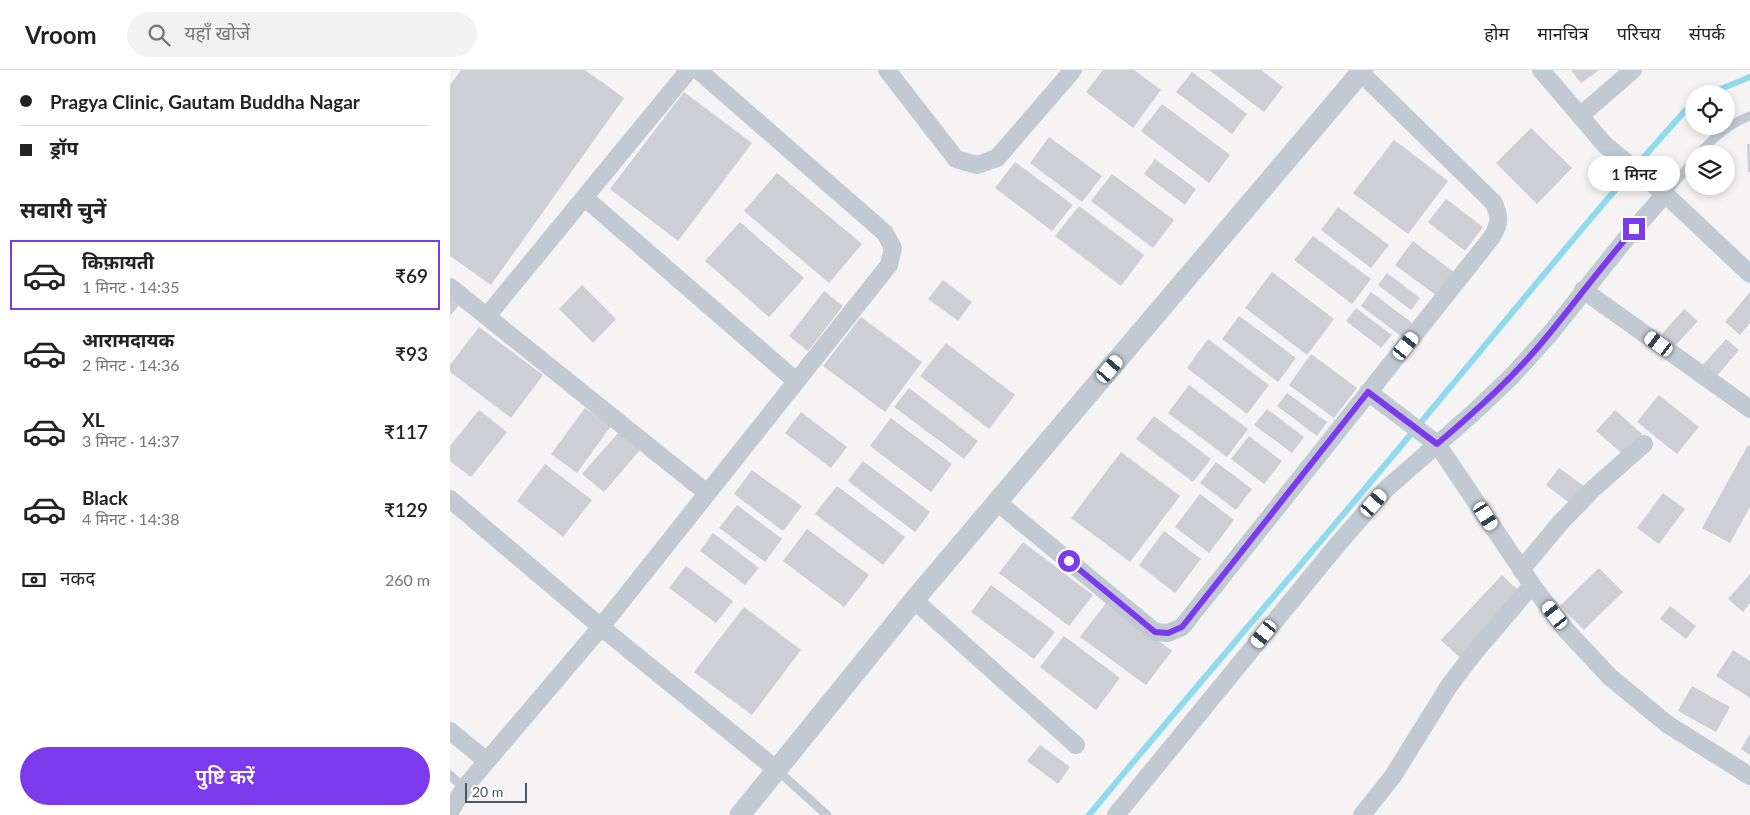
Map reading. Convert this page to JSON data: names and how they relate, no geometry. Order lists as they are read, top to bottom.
{
  "scale_bar": "20 m",
  "page": {
    "header": "Vroom",
    "search": "यहाँ खोजें",
    "nav": [
      "होम",
      "मानचित्र",
      "परिचय",
      "संपर्क"
    ],
    "banner": ["Pragya Clinic, Gautam Buddha Nagar", "ड्रॉप"],
    "bubble": "1 मिनट",
    "heading": "सवारी चुनें",
    "list": [
      {
        "name": "किफ़ायती",
        "note": "1 मिनट · 14:35",
        "value": "₹69"
      },
      {
        "name": "आरामदायक",
        "note": "2 मिनट · 14:36",
        "value": "₹93"
      },
      {
        "name": "XL",
        "note": "3 मिनट · 14:37",
        "value": "₹117"
      },
      {
        "name": "Black",
        "note": "4 मिनट · 14:38",
        "value": "₹129"
      }
    ],
    "pay": ["नकद", "260 m"],
    "buttons": "पुष्टि करें",
    "scale": "20 m"
  }
}
